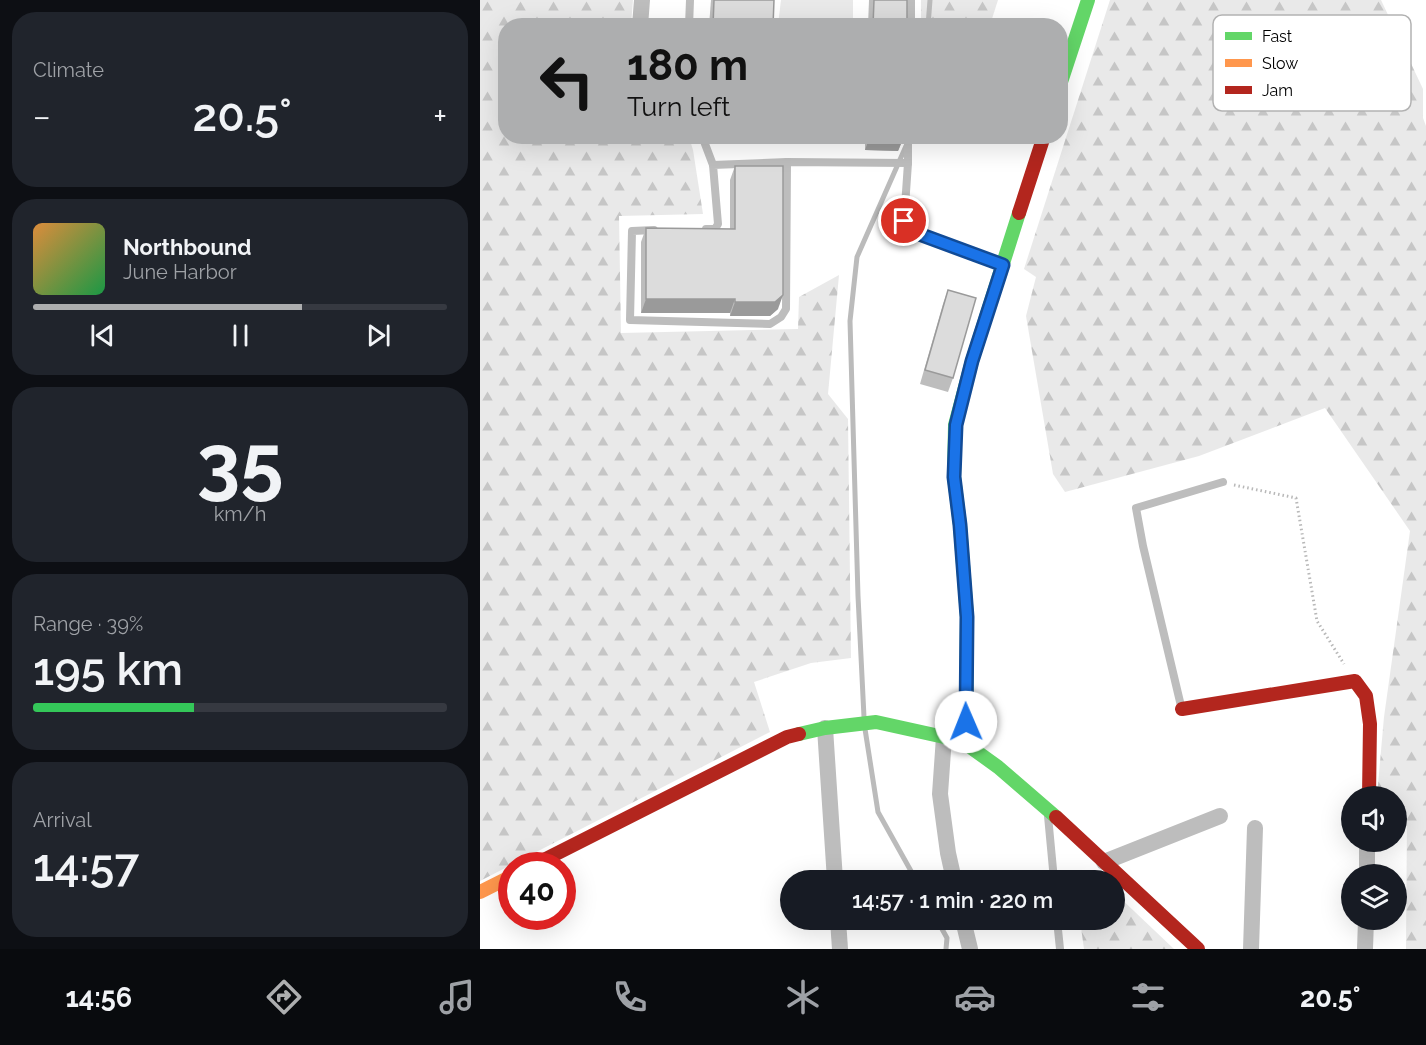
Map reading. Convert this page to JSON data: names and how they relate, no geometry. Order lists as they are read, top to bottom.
{
  "legend": ["Fast", "Slow", "Jam"],
  "page": {
    "tile": [
      "Climate",
      ["35", "km/h"],
      ["Range · 39%", "195 km"],
      ["Arrival", "14:57"]
    ],
    "turn": ["180 m", "Turn left"],
    "heat": ["−", "20.5°", "+"],
    "song": ["Northbound", "June Harbor"],
    "limit": "40",
    "trip": "14:57 · 1 min · 220 m",
    "tabs": ["14:56", "20.5°"]
  }
}
